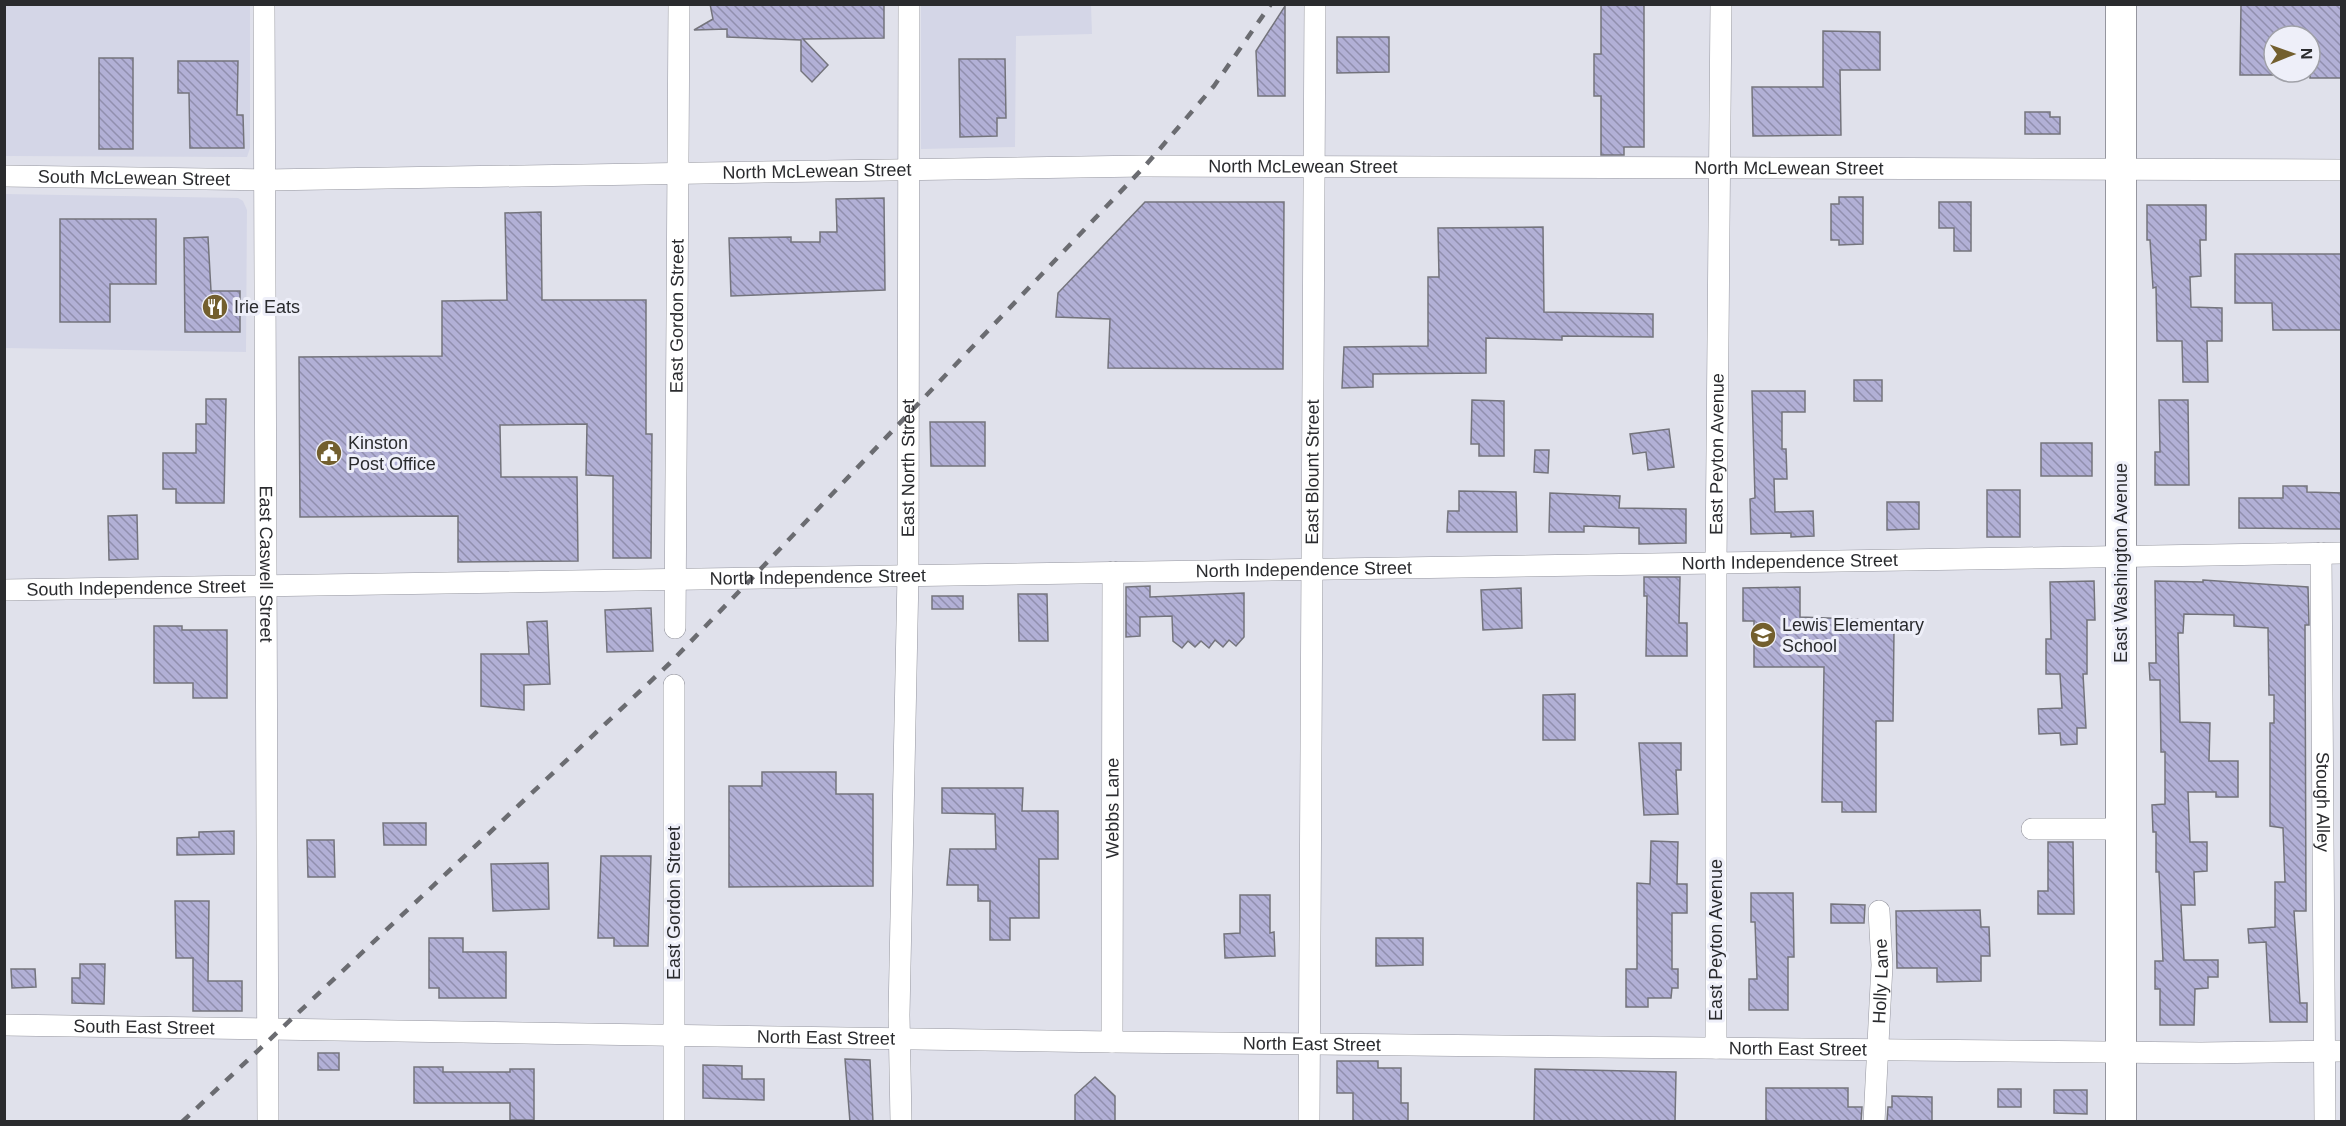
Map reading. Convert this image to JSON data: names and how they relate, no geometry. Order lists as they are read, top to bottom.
{
  "streets": {
    "street": [
      "North McLewean Street",
      "South McLewean Street",
      "East Gordon Street",
      "East Peyton Avenue",
      "East North Street",
      "East Blount Street",
      "North Independence Street",
      "East Caswell Street",
      "East Washington Avenue",
      "South Independence Street",
      "Stough Alley",
      "Webbs Lane",
      "Holly Lane",
      "South East Street",
      "North East Street"
    ]
  },
  "crossings": [
    ["North McLewean Street", "South McLewean Street"],
    ["North McLewean Street", "East Gordon Street"],
    ["North McLewean Street", "East Peyton Avenue"],
    ["North McLewean Street", "East North Street"],
    ["North McLewean Street", "East Blount Street"],
    ["North McLewean Street", "East Caswell Street"],
    ["North McLewean Street", "East Washington Avenue"],
    ["South McLewean Street", "East Caswell Street"],
    ["East Gordon Street", "North Independence Street"],
    ["East Gordon Street", "North East Street"],
    ["East Peyton Avenue", "North Independence Street"],
    ["East Peyton Avenue", "North East Street"],
    ["East North Street", "North Independence Street"],
    ["East North Street", "North East Street"],
    ["East Blount Street", "North Independence Street"],
    ["East Blount Street", "North East Street"],
    ["North Independence Street", "East Caswell Street"],
    ["North Independence Street", "East Washington Avenue"],
    ["North Independence Street", "South Independence Street"],
    ["North Independence Street", "Stough Alley"],
    ["North Independence Street", "Webbs Lane"],
    ["East Caswell Street", "South Independence Street"],
    ["East Caswell Street", "South East Street"],
    ["East Caswell Street", "North East Street"],
    ["East Washington Avenue", "North East Street"],
    ["Stough Alley", "North East Street"],
    ["Webbs Lane", "North East Street"],
    ["Holly Lane", "North East Street"],
    ["South East Street", "North East Street"]
  ],
  "places": {
    "restaurant": ["Irie Eats"],
    "public building": ["Kinston Post Office"],
    "school or university": ["Lewis Elementary School"]
  },
  "north": "right"
}
